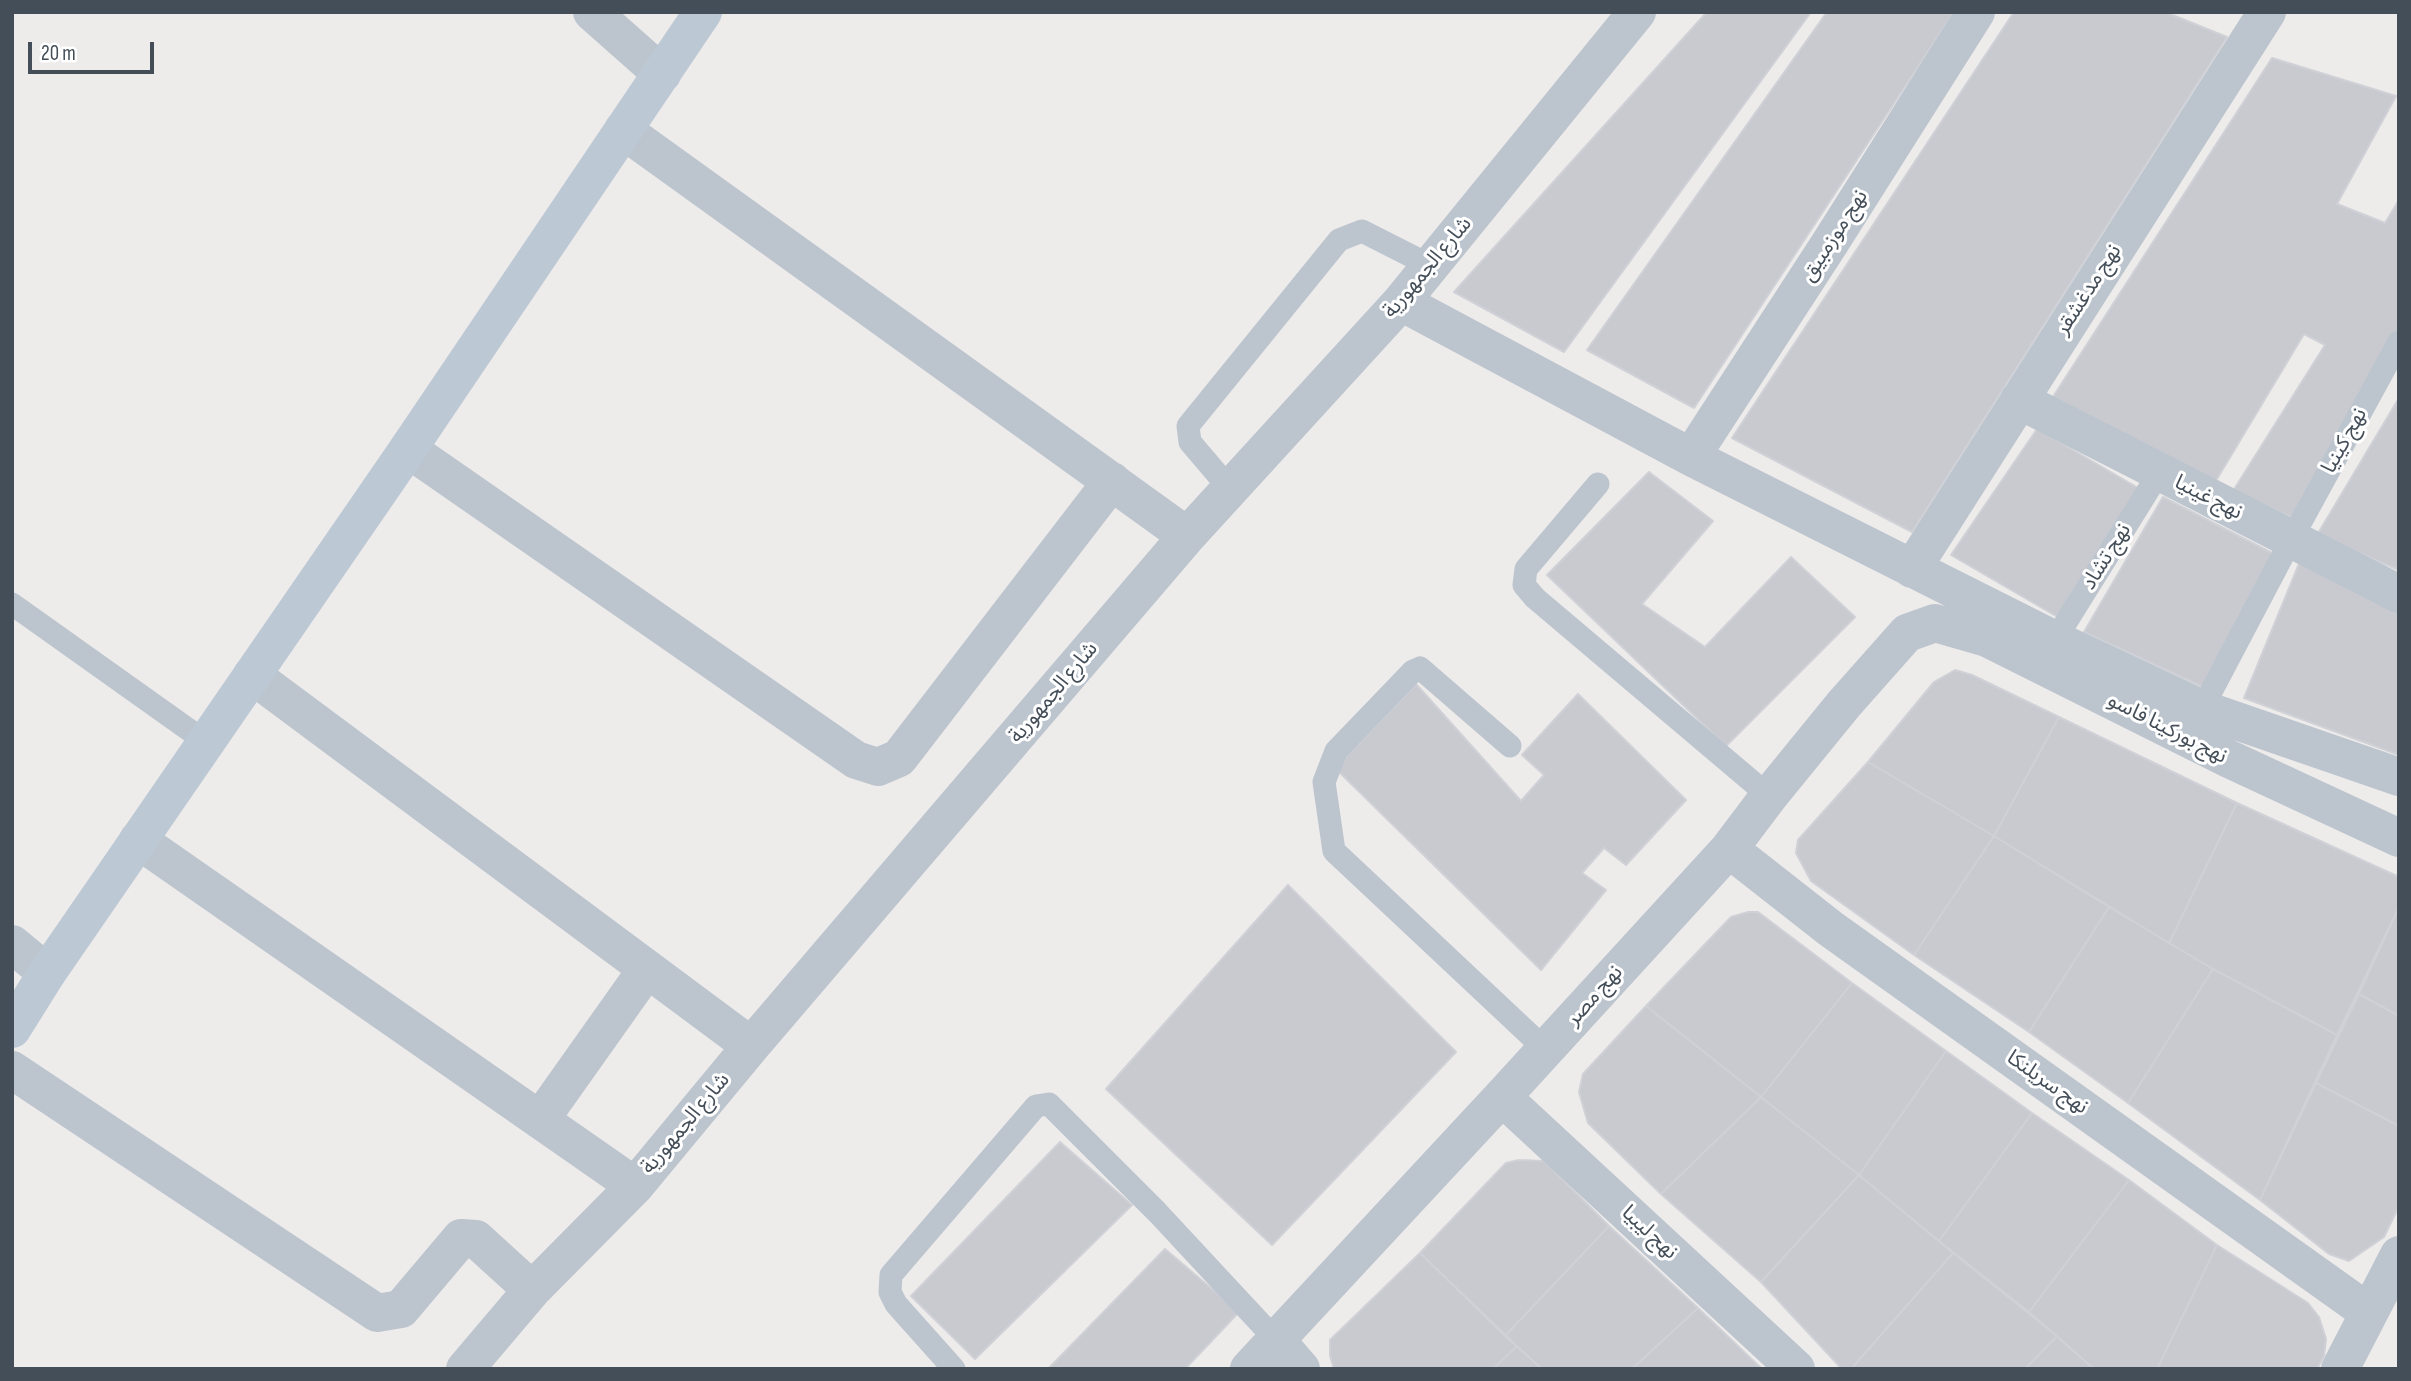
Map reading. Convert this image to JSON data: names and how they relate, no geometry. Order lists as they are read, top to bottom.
{
  "streets": {
    "street": [
      "نهج موزمبيق",
      "شارع الجمهورية",
      "نهج مدغشقر",
      "نهج غينيا",
      "نهج بوركينا فاسو",
      "نهج مصر",
      "نهج سريلنكا",
      "نهج ليبيا"
    ],
    "lane": ["نهج كينيا", "نهج تشاد"]
  },
  "crossings": [
    ["نهج مدغشقر", "نهج غينيا"],
    ["نهج كينيا", "نهج غينيا"],
    ["نهج غينيا", "نهج تشاد"],
    ["نهج بوركينا فاسو", "نهج مصر"],
    ["نهج مصر", "نهج سريلنكا"],
    ["نهج مصر", "نهج ليبيا"]
  ],
  "scale_bar": "20 m"
}
